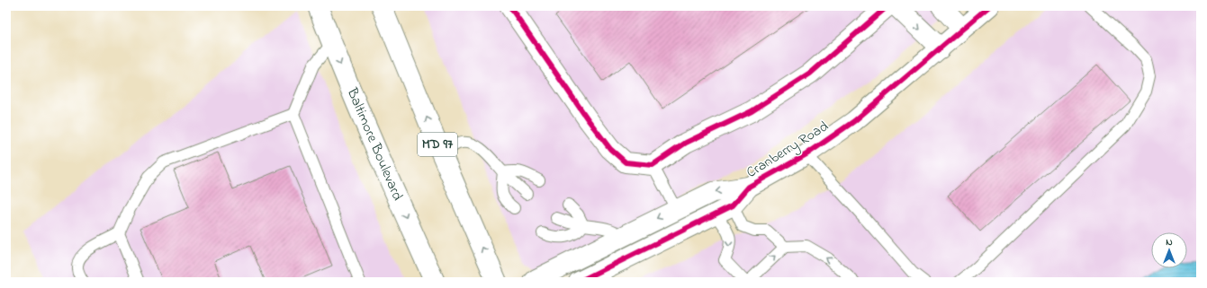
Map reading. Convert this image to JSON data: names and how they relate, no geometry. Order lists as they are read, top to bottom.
{
  "streets": {
    "main road": ["Baltimore Boulevard", "MD 97", "Cranberry Road"]
  },
  "north": "top"
}
